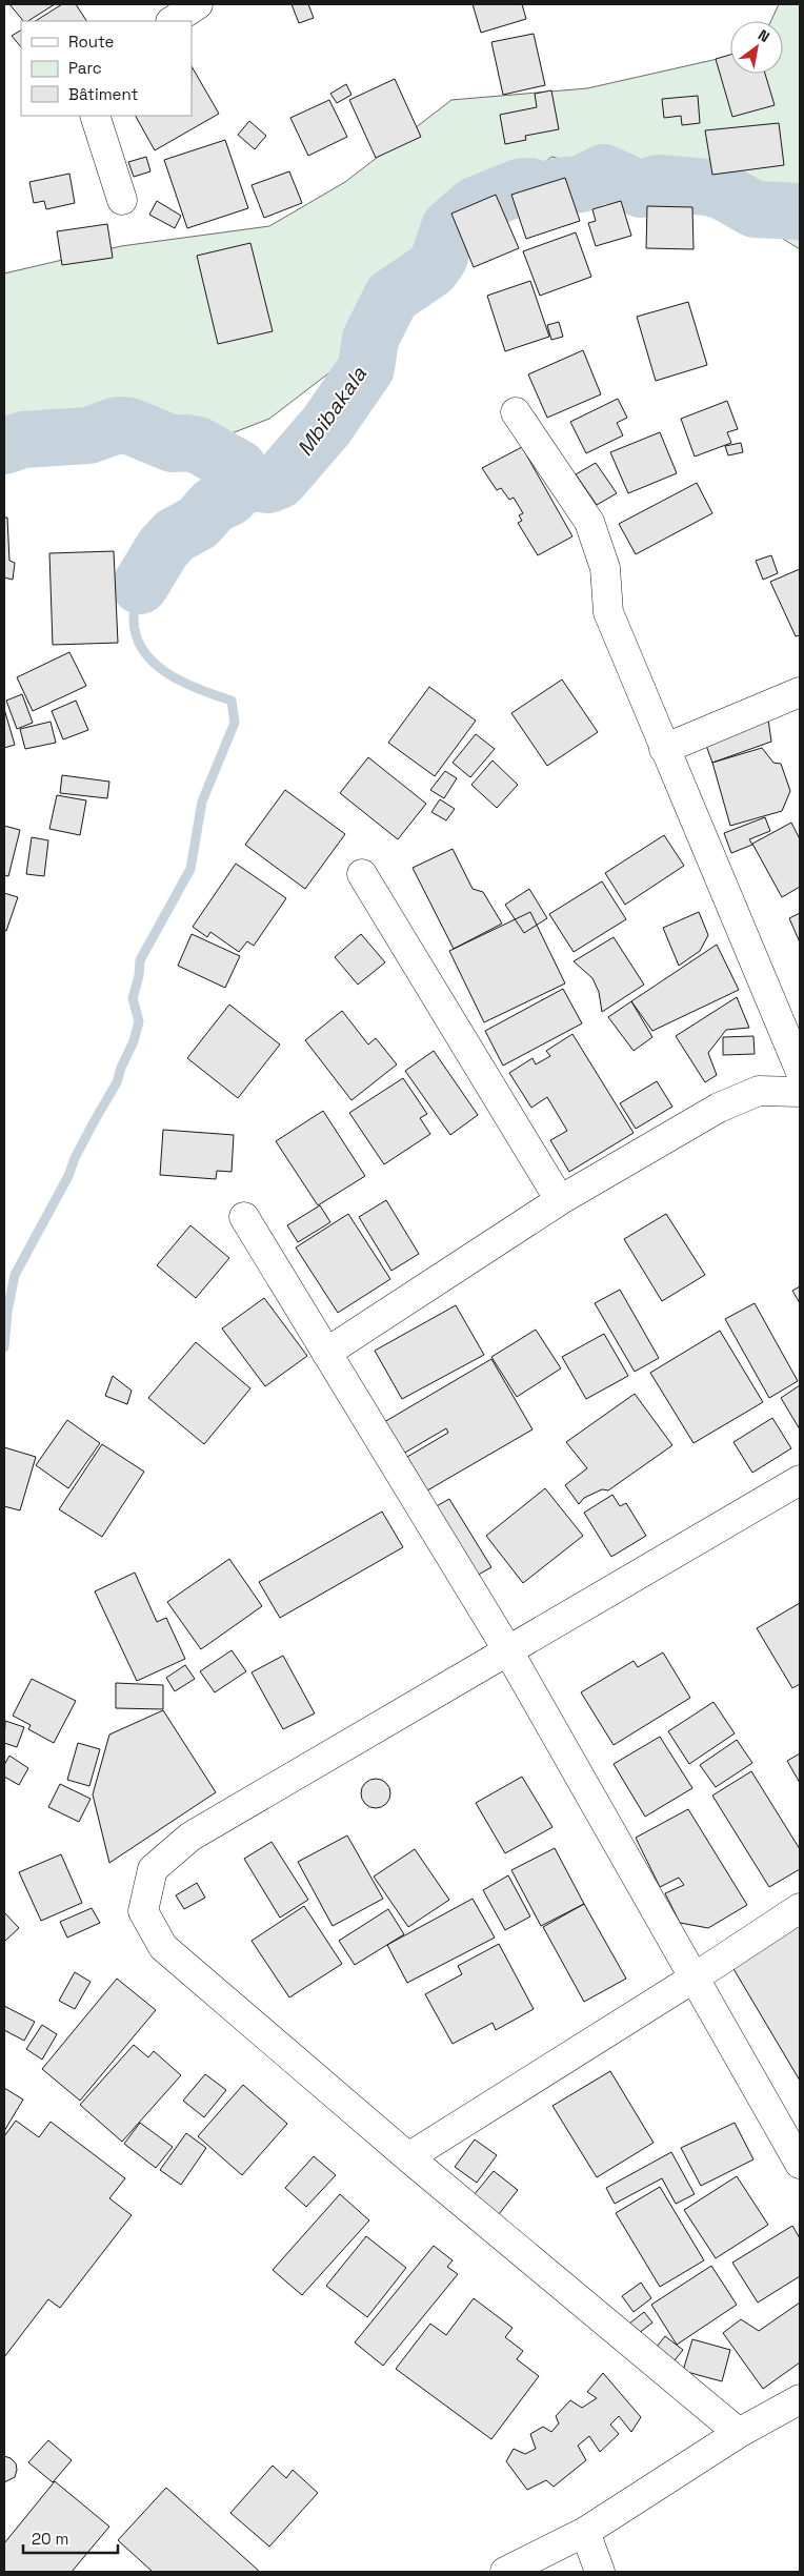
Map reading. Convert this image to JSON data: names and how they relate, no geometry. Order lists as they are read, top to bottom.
{
  "water": ["Mbibakala"],
  "legend": ["Route", "Parc", "Bâtiment"],
  "scale_bar": "20 m",
  "north": "top right"
}
